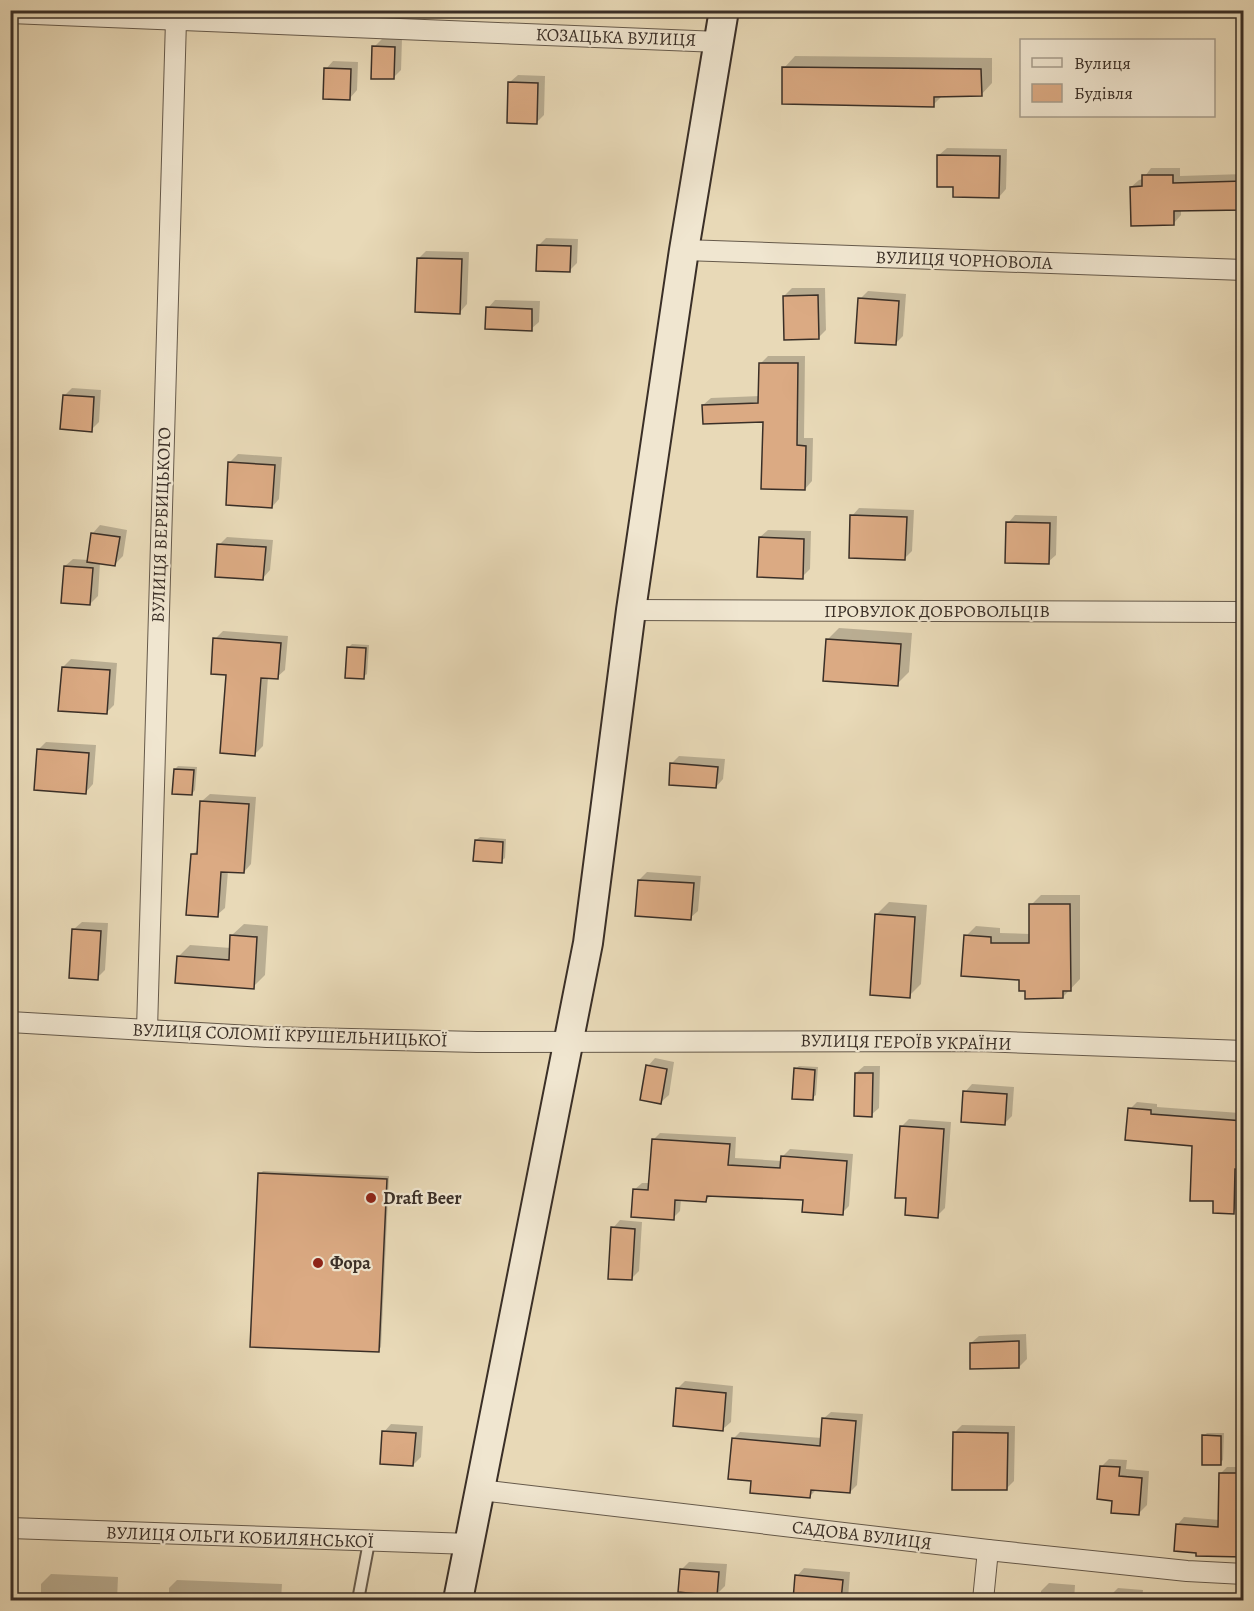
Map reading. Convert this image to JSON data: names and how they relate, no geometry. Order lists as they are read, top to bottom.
{
  "streets": {
    "street": [
      "КОЗАЦЬКА ВУЛИЦЯ",
      "ВУЛИЦЯ ЧОРНОВОЛА",
      "ВУЛИЦЯ ВЕРБИЦЬКОГО",
      "ПРОВУЛОК ДОБРОВОЛЬЦІВ",
      "ВУЛИЦЯ СОЛОМІЇ КРУШЕЛЬНИЦЬКОЇ",
      "ВУЛИЦЯ ГЕРОЇВ УКРАЇНИ",
      "САДОВА ВУЛИЦЯ",
      "ВУЛИЦЯ ОЛЬГИ КОБИЛЯНСЬКОЇ"
    ]
  },
  "crossings": [
    ["КОЗАЦЬКА ВУЛИЦЯ", "ВУЛИЦЯ ВЕРБИЦЬКОГО"],
    ["ВУЛИЦЯ ВЕРБИЦЬКОГО", "ВУЛИЦЯ СОЛОМІЇ КРУШЕЛЬНИЦЬКОЇ"],
    ["ВУЛИЦЯ СОЛОМІЇ КРУШЕЛЬНИЦЬКОЇ", "ВУЛИЦЯ ГЕРОЇВ УКРАЇНИ"]
  ],
  "places": ["Draft Beer", "Фора"],
  "legend": ["Вулиця", "Будівля"]
}
